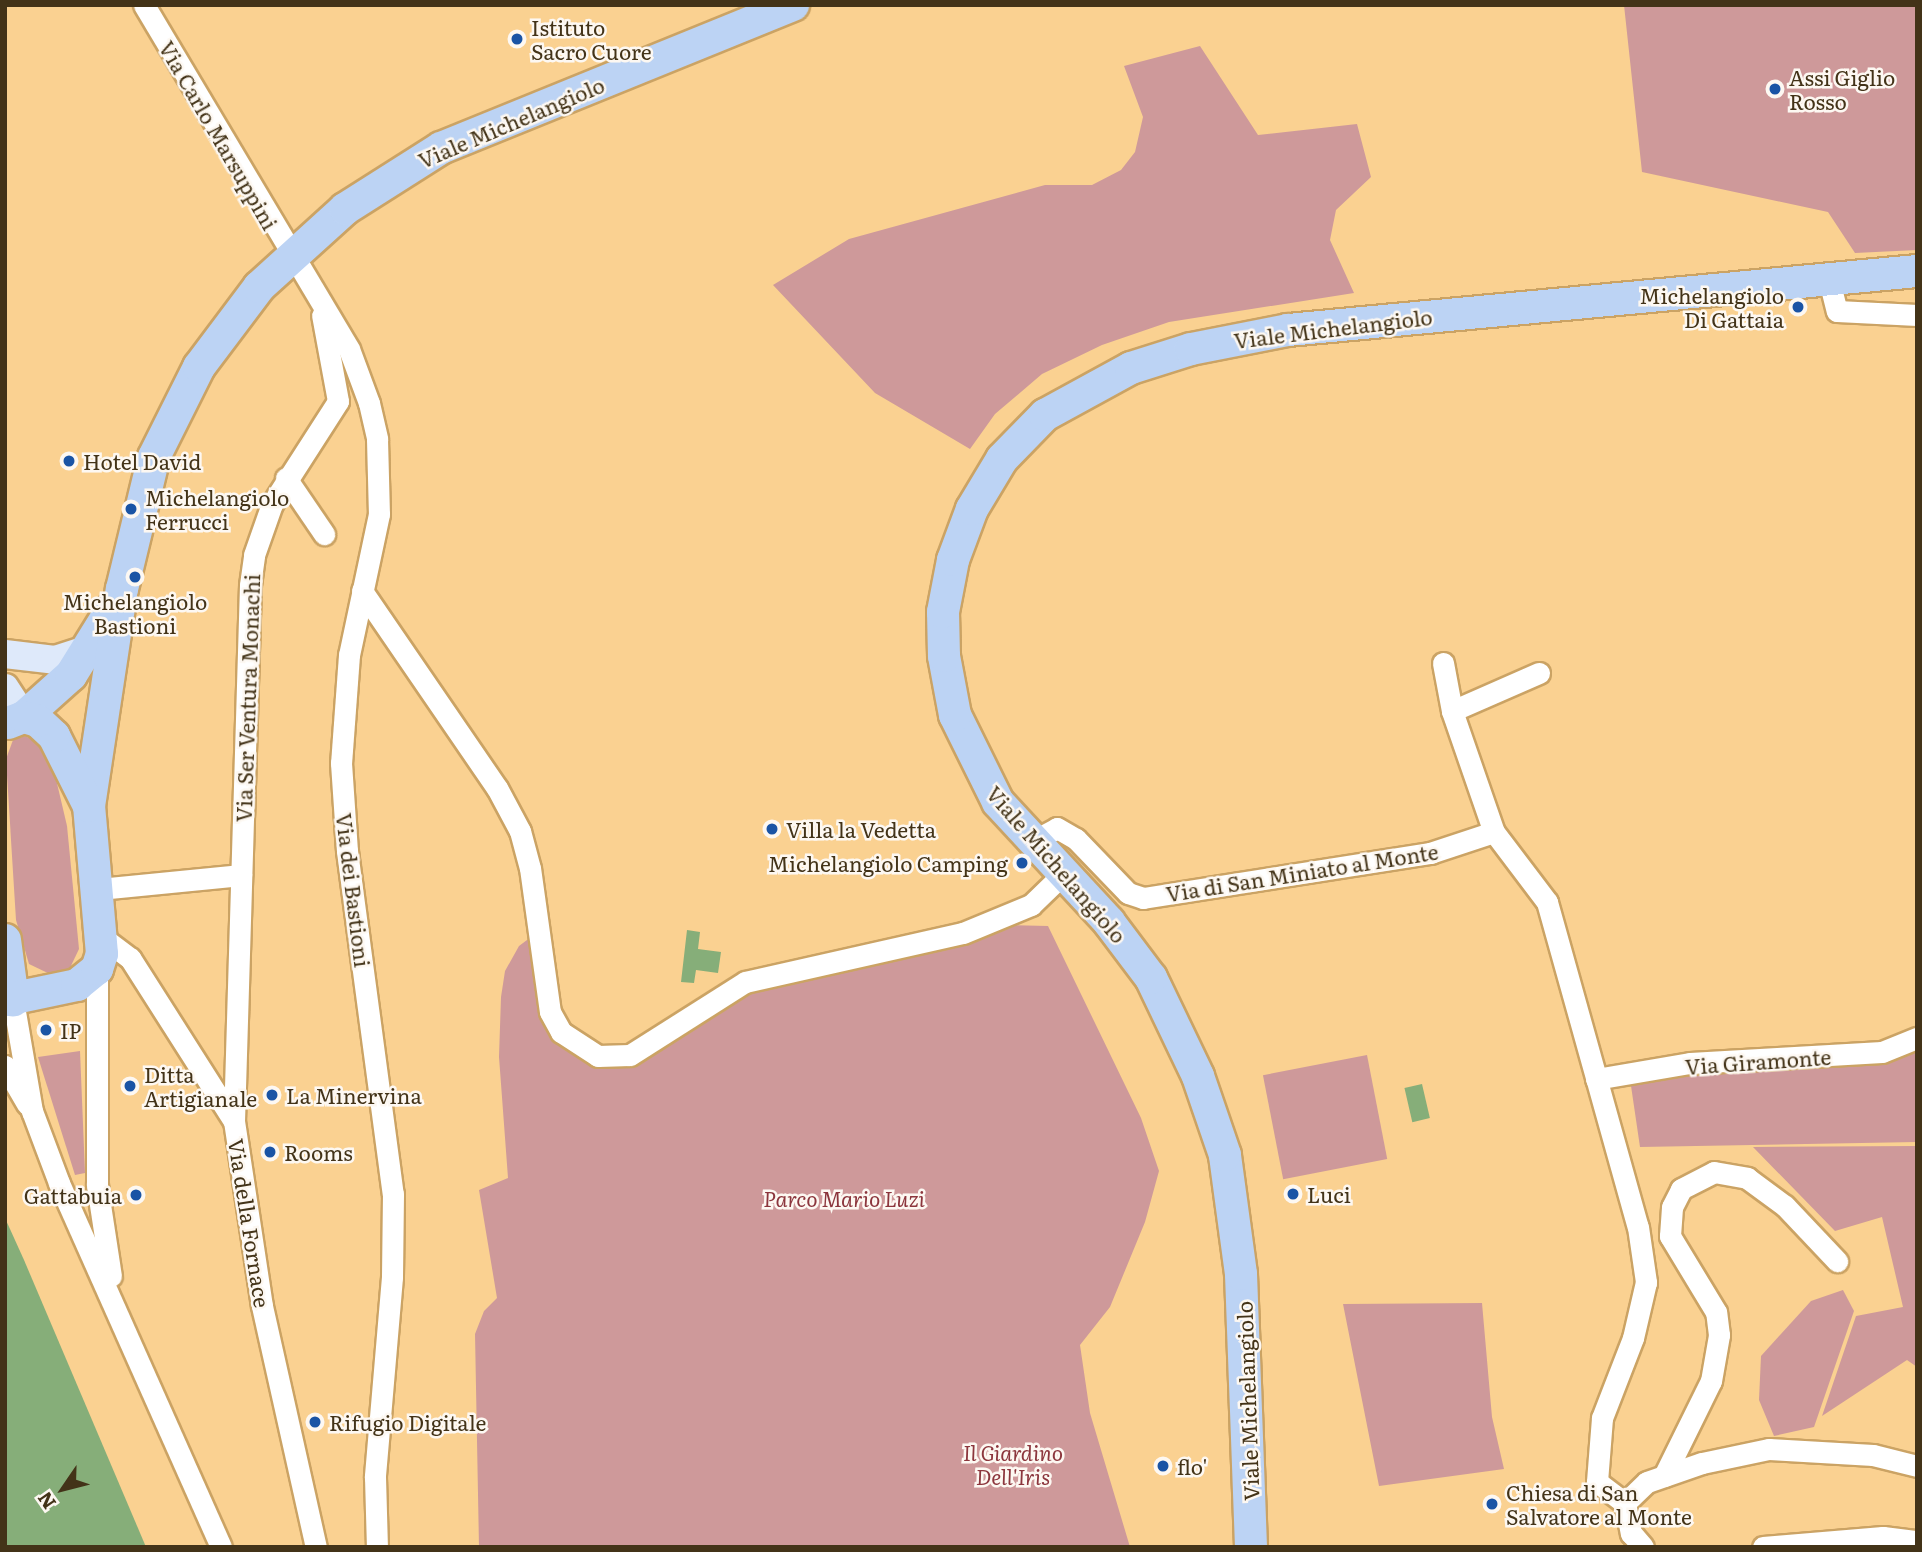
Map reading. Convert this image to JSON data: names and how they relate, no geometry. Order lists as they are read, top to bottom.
{
  "streets": {
    "main road": ["Viale Michelangiolo"],
    "street": [
      "Via Carlo Marsuppini",
      "Via Ser Ventura Monachi",
      "Via di San Miniato al Monte",
      "Via dei Bastioni",
      "Via Giramonte",
      "Via della Fornace"
    ]
  },
  "crossings": [
    ["Viale Michelangiolo", "Via Carlo Marsuppini"],
    ["Viale Michelangiolo", "Via di San Miniato al Monte"],
    ["Viale Michelangiolo", "Via dei Bastioni"],
    ["Via Carlo Marsuppini", "Via dei Bastioni"],
    ["Via Ser Ventura Monachi", "Via dei Bastioni"],
    ["Via Ser Ventura Monachi", "Via della Fornace"]
  ],
  "parks": ["Parco Mario Luzi", "Il Giardino Dell'Iris"],
  "places": [
    "Istituto Sacro Cuore",
    "Assi Giglio Rosso",
    "Michelangiolo Di Gattaia",
    "Hotel David",
    "Michelangiolo Ferrucci",
    "Michelangiolo Bastioni",
    "Villa la Vedetta",
    "Michelangiolo Camping",
    "IP",
    "Ditta Artigianale",
    "La Minervina",
    "Rooms",
    "Luci",
    "Gattabuia",
    "Rifugio Digitale",
    "flo'",
    "Chiesa di San Salvatore al Monte"
  ],
  "north": "bottom left"
}
